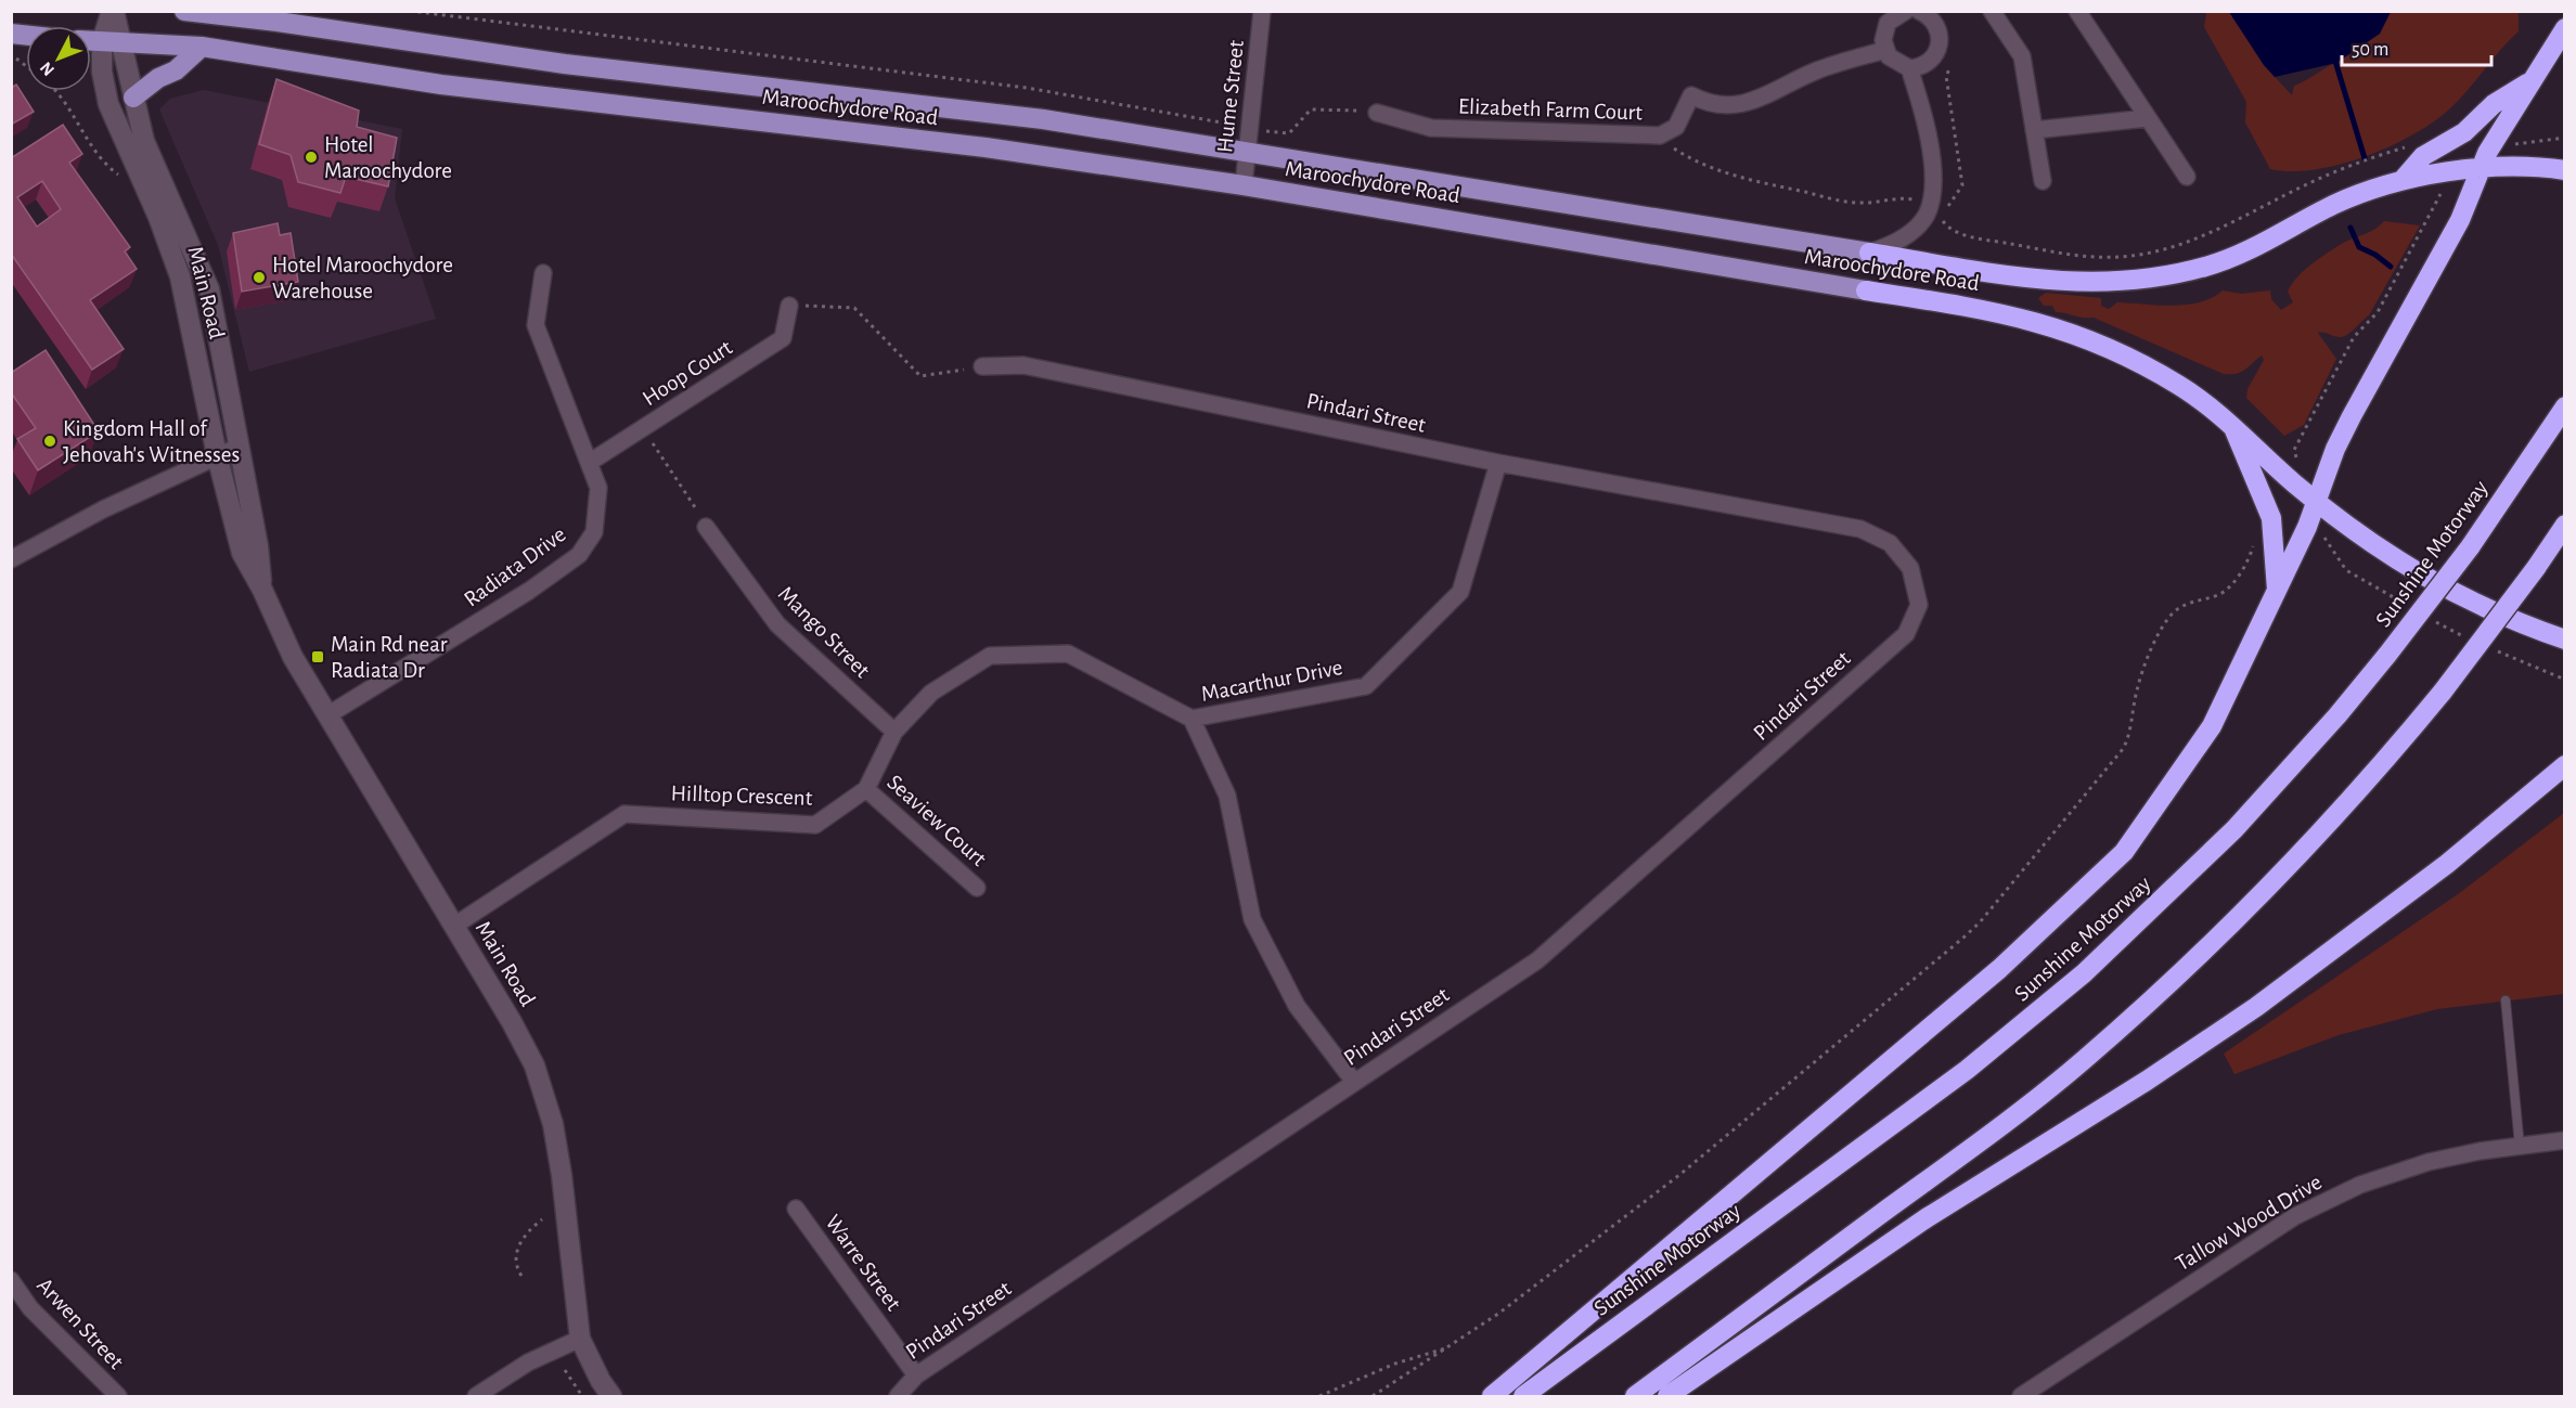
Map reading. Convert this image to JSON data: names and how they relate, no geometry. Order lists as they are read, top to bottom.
{
  "streets": {
    "highway": ["Maroochydore Road", "Sunshine Motorway"],
    "main road": ["Main Road"],
    "street": [
      "Hume Street",
      "Elizabeth Farm Court",
      "Hoop Court",
      "Pindari Street",
      "Radiata Drive",
      "Mango Street",
      "Macarthur Drive",
      "Hilltop Crescent",
      "Seaview Court",
      "Tallow Wood Drive",
      "Warre Street",
      "Arwen Street"
    ]
  },
  "crossings": [
    ["Hume Street", "Maroochydore Road"],
    ["Maroochydore Road", "Main Road"],
    ["Main Road", "Radiata Drive"],
    ["Main Road", "Hilltop Crescent"],
    ["Hoop Court", "Radiata Drive"],
    ["Pindari Street", "Macarthur Drive"],
    ["Pindari Street", "Warre Street"],
    ["Mango Street", "Hilltop Crescent"],
    ["Macarthur Drive", "Hilltop Crescent"],
    ["Hilltop Crescent", "Seaview Court"]
  ],
  "places": {
    "other": ["Hotel Maroochydore", "Hotel Maroochydore Warehouse", "Kingdom Hall of Jehovah's Witnesses"],
    "transit": ["Main Rd near Radiata Dr"]
  },
  "scale_bar": "50 m",
  "north": "bottom left"
}
